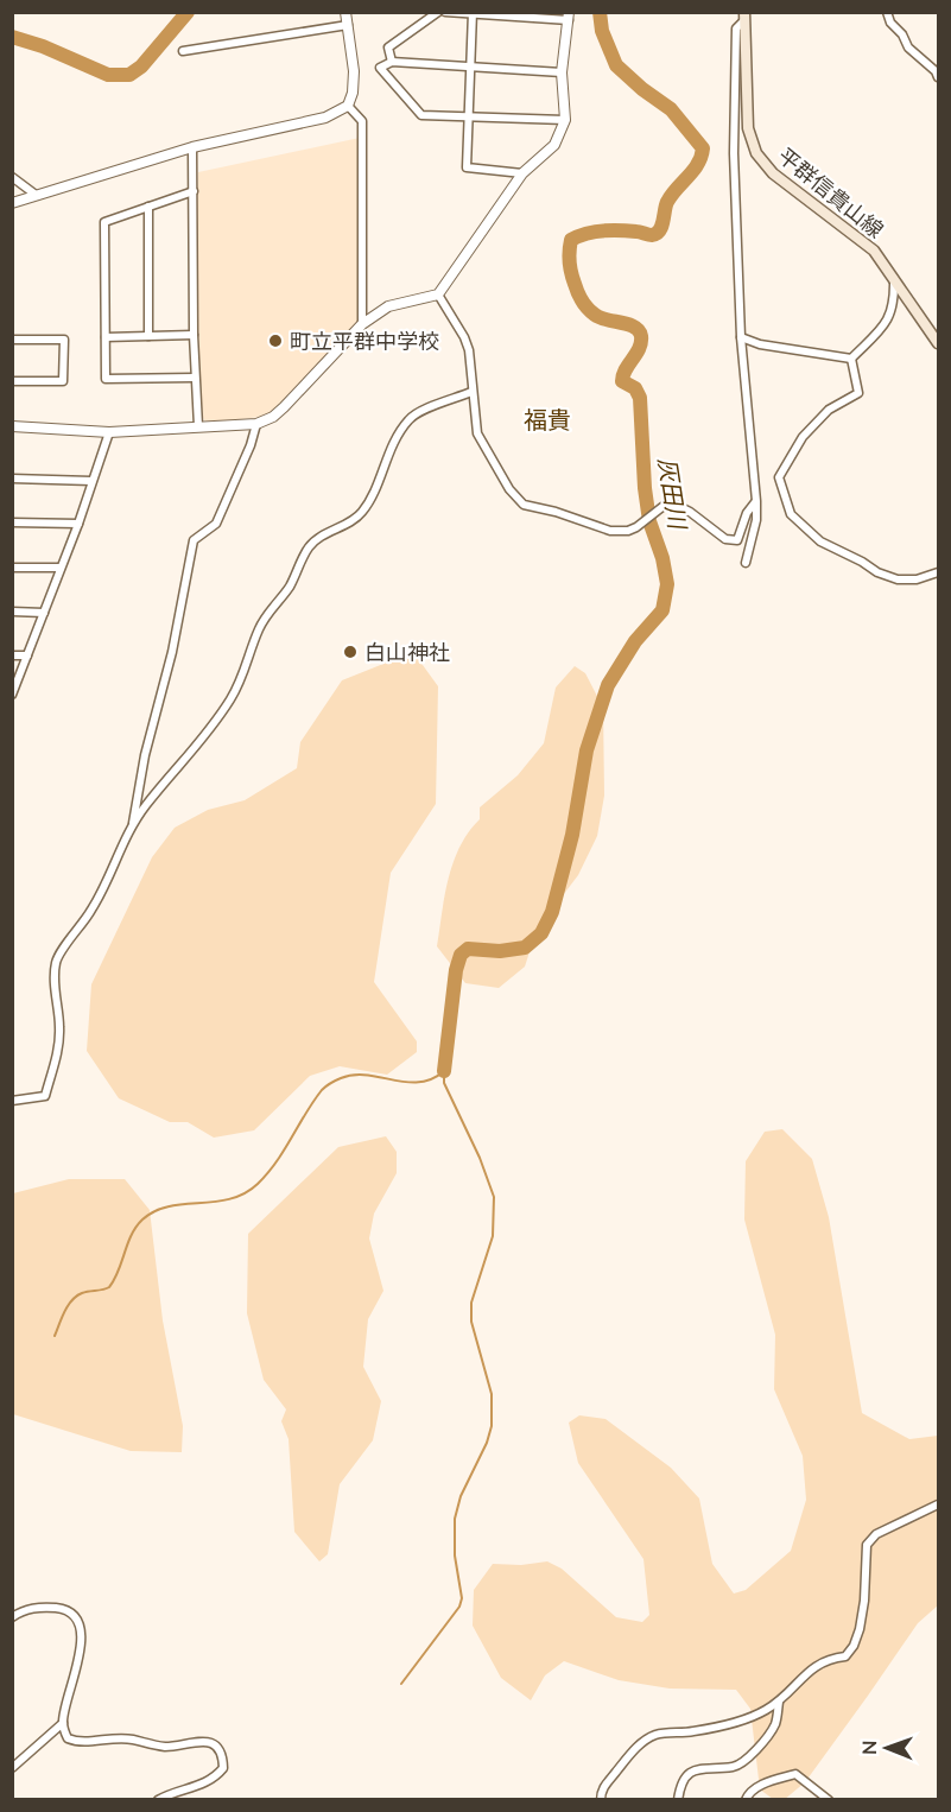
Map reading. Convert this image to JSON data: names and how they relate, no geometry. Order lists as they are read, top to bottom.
{
  "streets": {
    "main road": ["平群信貴山線"]
  },
  "districts": ["福貴"],
  "water": ["灰田川"],
  "places": ["町立平群中学校", "白山神社"],
  "north": "left"
}
